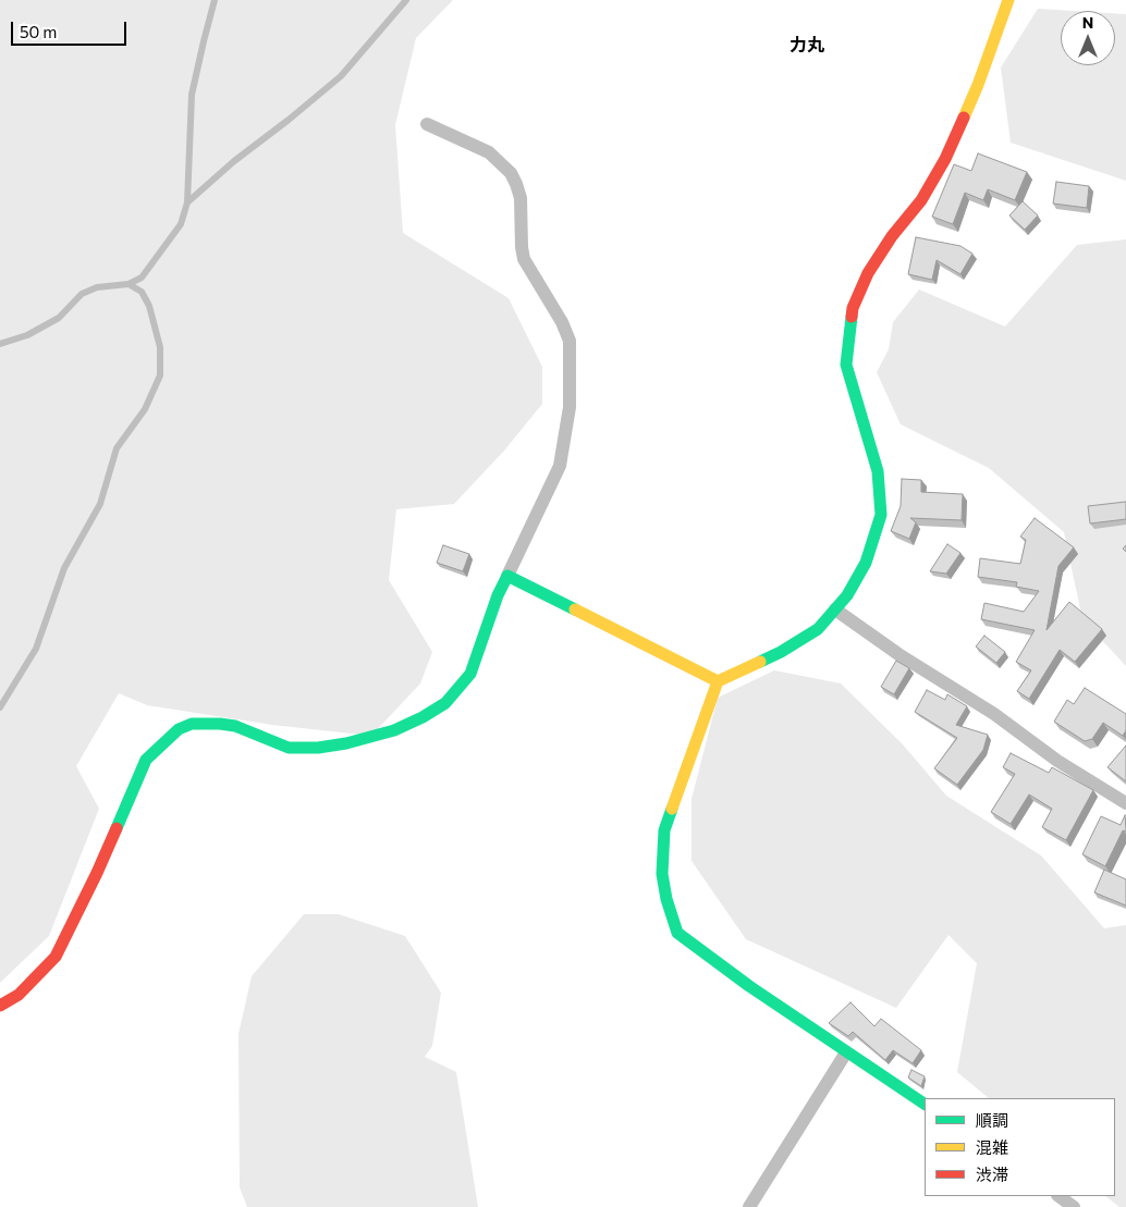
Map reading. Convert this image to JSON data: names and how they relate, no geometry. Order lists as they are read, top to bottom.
{
  "districts": ["力丸"],
  "legend": ["順調", "混雑", "渋滞"],
  "scale_bar": "50 m",
  "north": "top"
}
